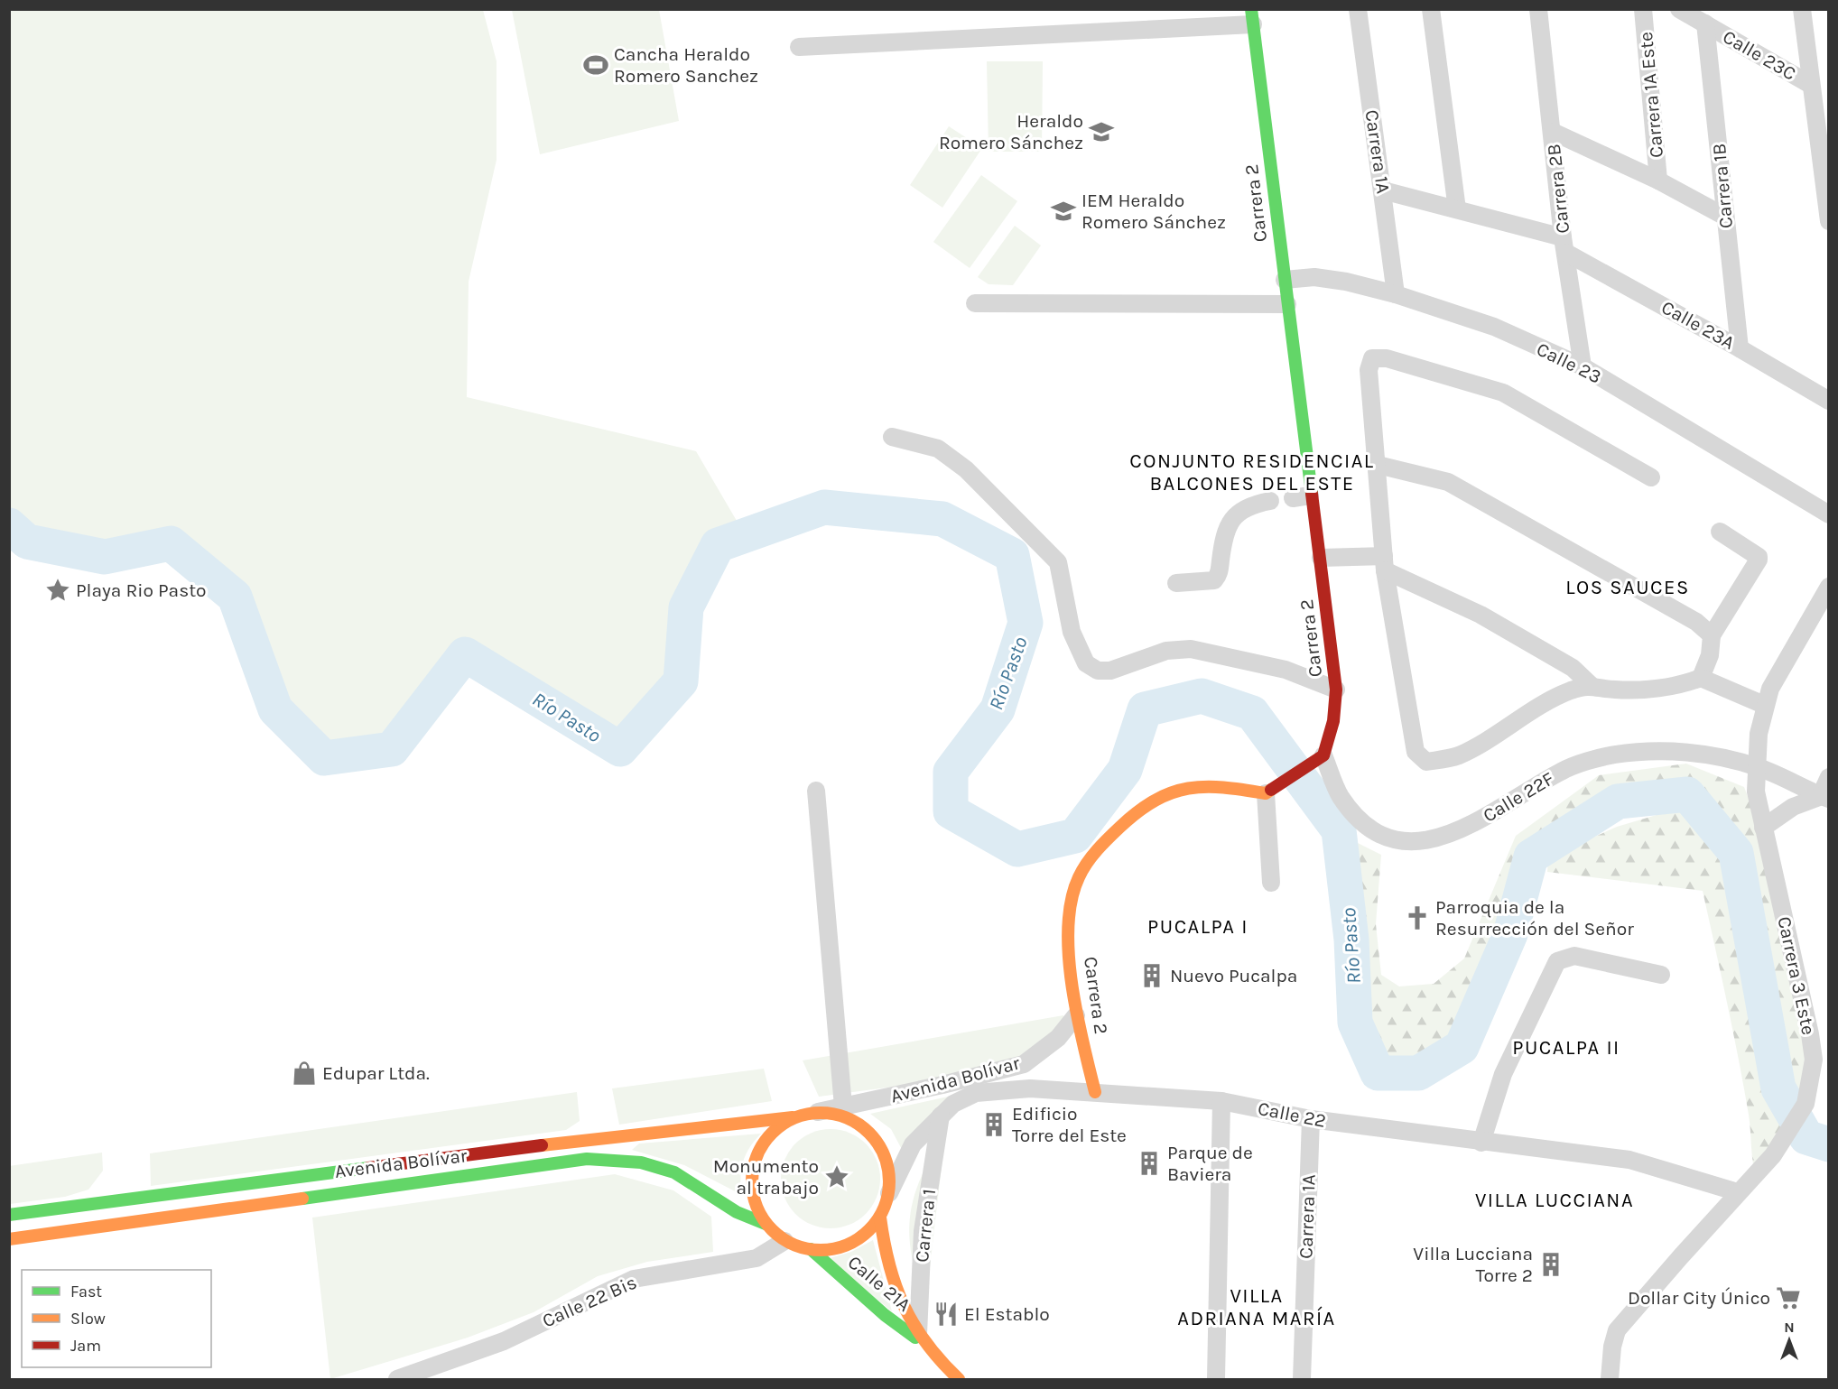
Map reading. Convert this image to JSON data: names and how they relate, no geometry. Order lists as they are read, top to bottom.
{
  "streets": {
    "main road": ["Carrera 2", "Avenida Bolívar", "Calle 21A"],
    "street": [
      "Calle 23C",
      "Carrera 1A Este",
      "Carrera 1A",
      "Carrera 1B",
      "Carrera 2B",
      "Calle 23A",
      "Calle 23",
      "Calle 22F",
      "Carrera 3 Este",
      "Calle 22",
      "Carrera 1",
      "Calle 22 Bis"
    ]
  },
  "crossings": [
    ["Calle 23C", "Carrera 1B"],
    ["Carrera 1A", "Calle 23A"],
    ["Carrera 1A", "Calle 23"],
    ["Carrera 1A", "Calle 22"],
    ["Carrera 1B", "Calle 23A"],
    ["Carrera 2B", "Calle 23A"],
    ["Carrera 2B", "Calle 23"],
    ["Carrera 2", "Calle 23"],
    ["Carrera 2", "Calle 22F"],
    ["Carrera 2", "Avenida Bolívar"],
    ["Carrera 2", "Calle 22"],
    ["Calle 22F", "Carrera 3 Este"],
    ["Carrera 3 Este", "Calle 22"],
    ["Avenida Bolívar", "Calle 22"],
    ["Avenida Bolívar", "Calle 21A"],
    ["Avenida Bolívar", "Calle 22 Bis"],
    ["Calle 22", "Carrera 1"],
    ["Calle 22", "Calle 21A"],
    ["Calle 22", "Calle 22 Bis"],
    ["Carrera 1", "Calle 21A"],
    ["Calle 21A", "Calle 22 Bis"]
  ],
  "districts": [
    "CONJUNTO RESIDENCIAL BALCONES DEL ESTE",
    "LOS SAUCES",
    "PUCALPA I",
    "PUCALPA II",
    "VILLA LUCCIANA",
    "VILLA ADRIANA MARÍA"
  ],
  "water": ["Río Pasto"],
  "places": {
    "sports": ["Cancha Heraldo Romero Sanchez"],
    "school or university": ["Heraldo Romero Sánchez", "IEM Heraldo Romero Sánchez"],
    "place": ["Playa Rio Pasto", "Monumento al trabajo"],
    "church": ["Parroquia de la Resurrección del Señor"],
    "building": [
      "Nuevo Pucalpa",
      "Edificio Torre del Este",
      "Parque de Baviera",
      "Villa Lucciana Torre 2"
    ],
    "shop": ["Edupar Ltda."],
    "supermarket": ["Dollar City Único"],
    "restaurant": ["El Establo"]
  },
  "legend": ["Fast", "Slow", "Jam"],
  "north": "top"
}
